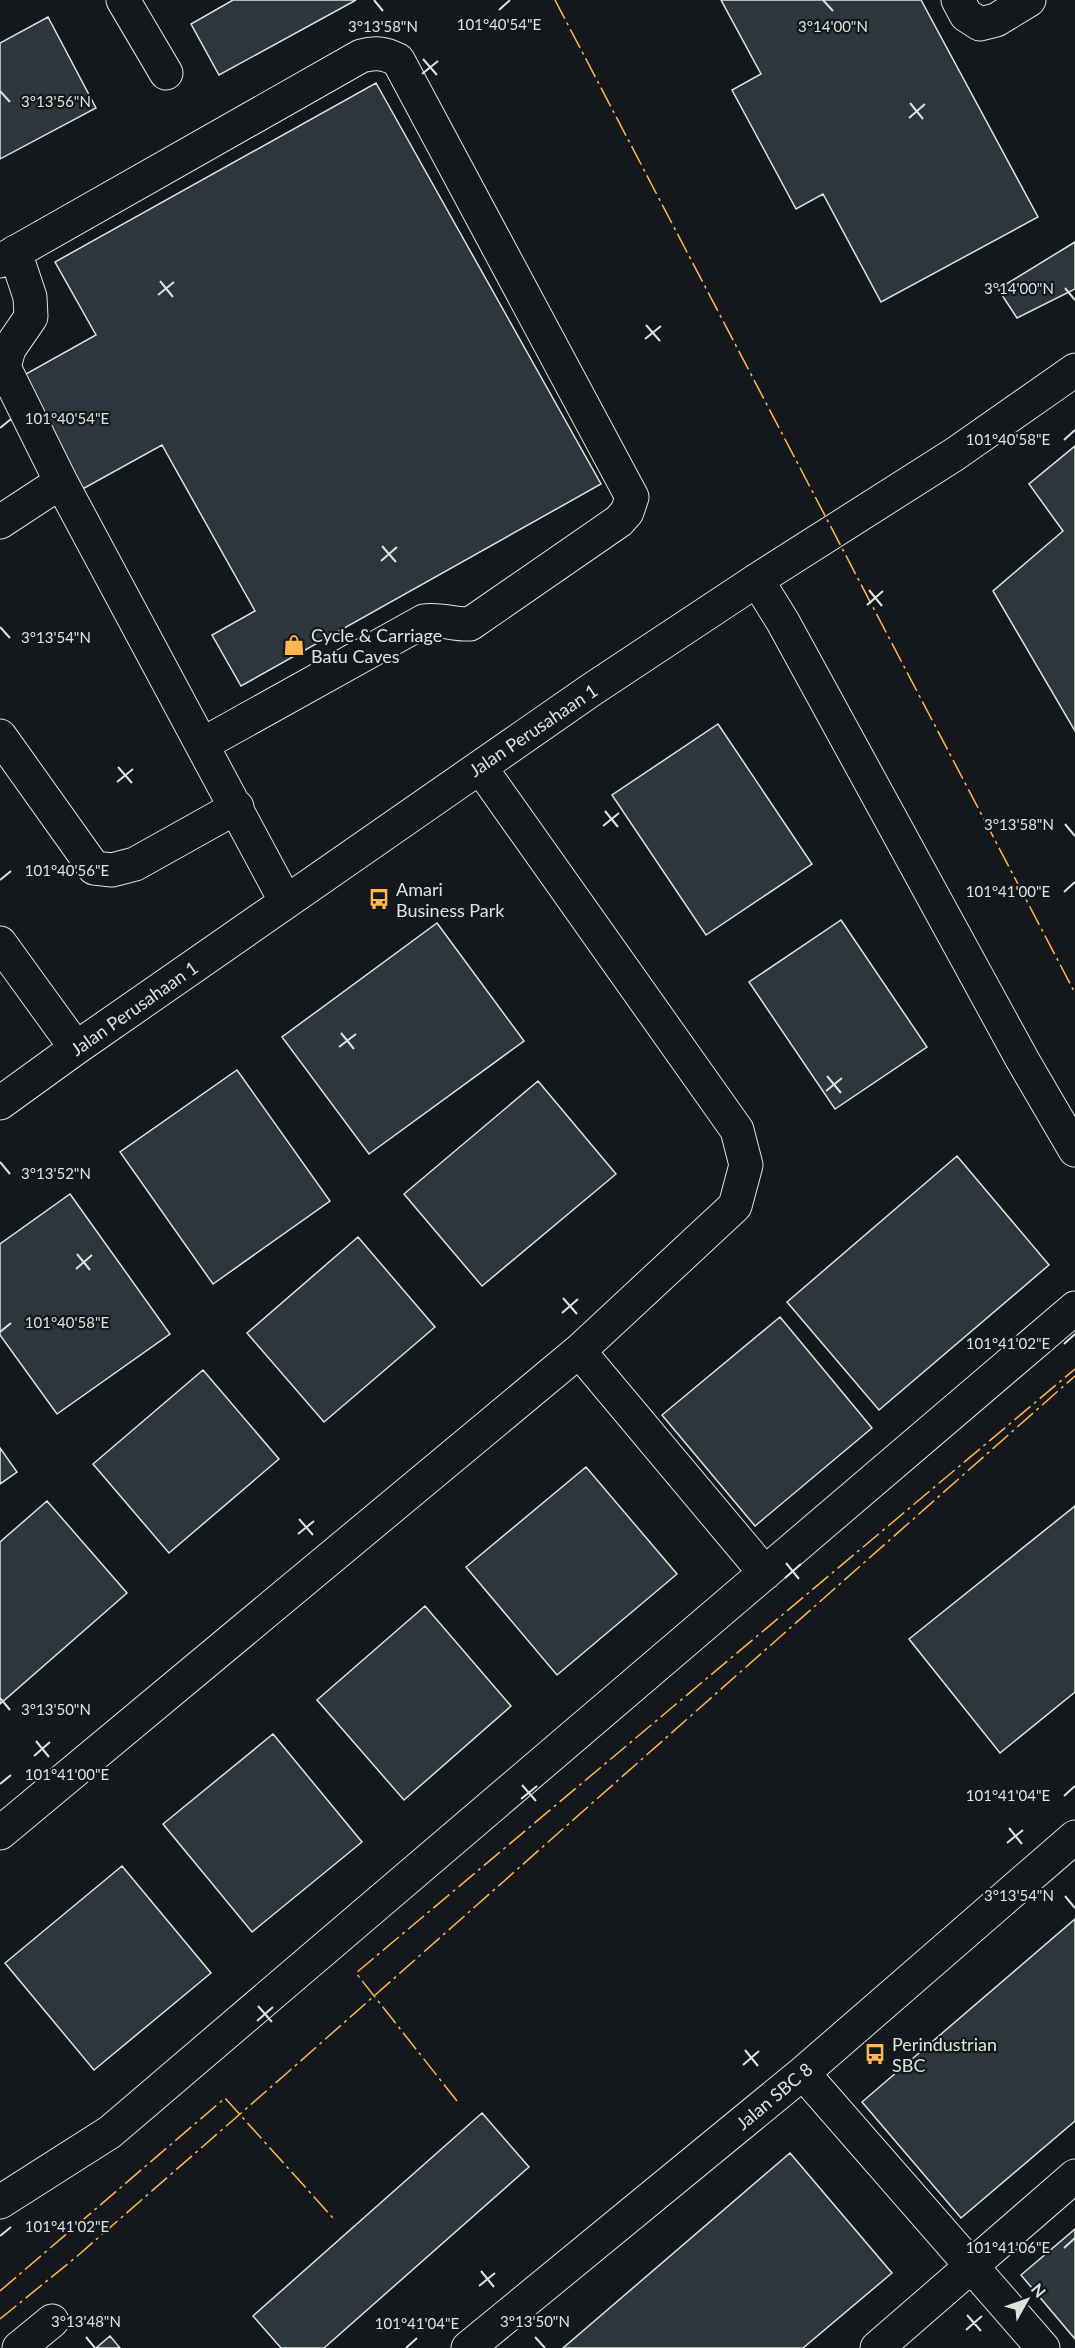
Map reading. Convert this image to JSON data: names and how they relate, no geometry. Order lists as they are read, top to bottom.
{
  "streets": {
    "street": ["Jalan Perusahaan 1", "Jalan SBC 8"]
  },
  "places": {
    "shop": ["Cycle & Carriage Batu Caves"],
    "bus stop": ["Amari Business Park", "Perindustrian SBC"]
  },
  "north": "top right",
  "coordinates": [
    "101°40'54\"E",
    "3°13'58\"N",
    "3°14'00\"N",
    "3°13'56\"N",
    "101°40'58\"E",
    "3°13'54\"N",
    "101°40'56\"E",
    "101°41'00\"E",
    "3°13'52\"N",
    "101°41'02\"E",
    "3°13'50\"N",
    "101°41'04\"E",
    "101°41'06\"E",
    "3°13'48\"N"
  ]
}
